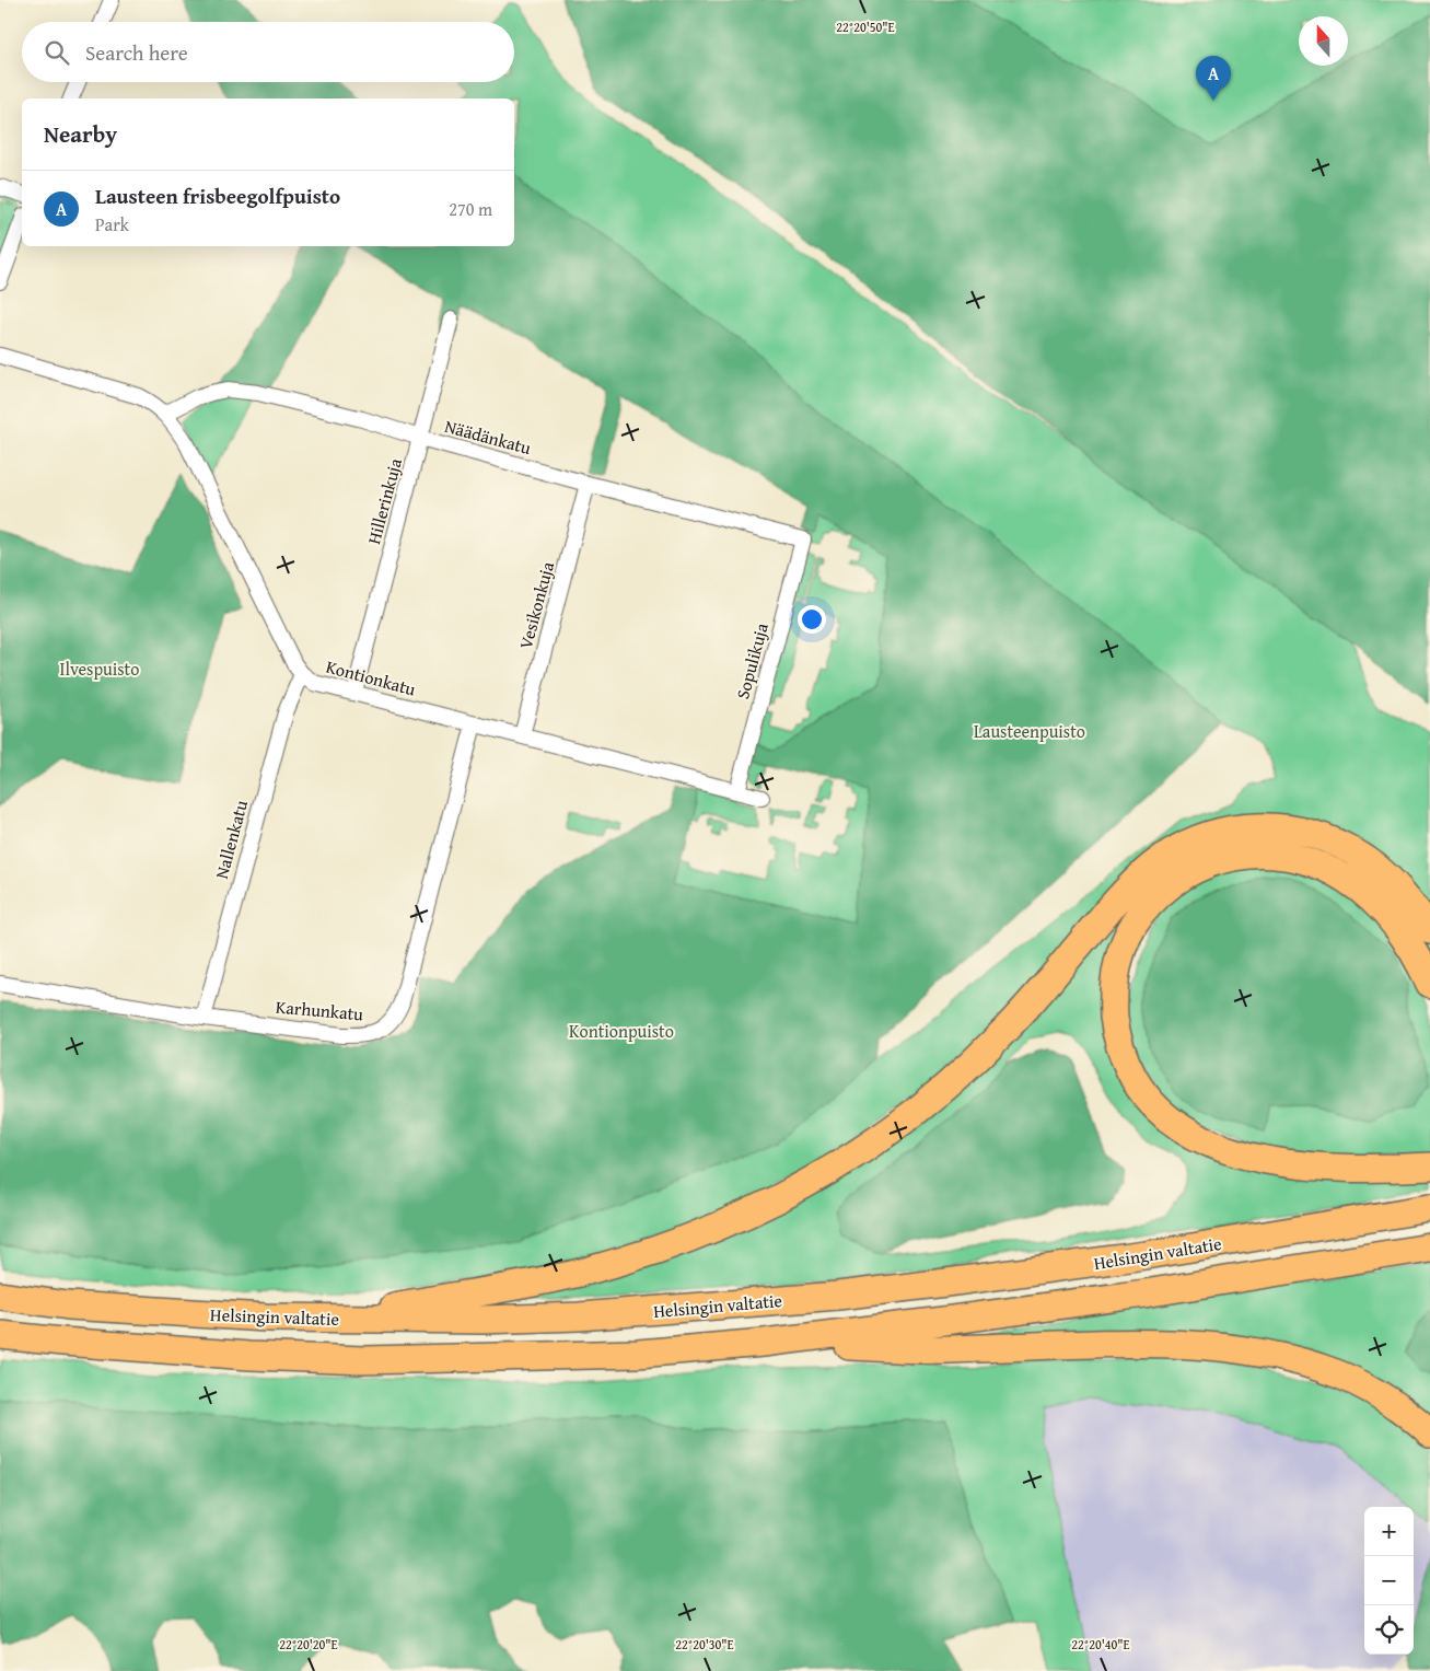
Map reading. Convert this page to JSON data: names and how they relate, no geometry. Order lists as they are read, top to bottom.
{
  "streets": {
    "highway": ["Helsingin valtatie"],
    "street": [
      "Näädänkatu",
      "Hillerinkuja",
      "Vesikonkuja",
      "Sopulikuja",
      "Kontionkatu",
      "Nallenkatu",
      "Karhunkatu"
    ]
  },
  "crossings": [
    ["Näädänkatu", "Hillerinkuja"],
    ["Näädänkatu", "Vesikonkuja"],
    ["Näädänkatu", "Sopulikuja"],
    ["Näädänkatu", "Kontionkatu"],
    ["Hillerinkuja", "Kontionkatu"],
    ["Vesikonkuja", "Kontionkatu"],
    ["Sopulikuja", "Kontionkatu"],
    ["Kontionkatu", "Nallenkatu"],
    ["Kontionkatu", "Karhunkatu"],
    ["Nallenkatu", "Karhunkatu"]
  ],
  "parks": ["Ilvespuisto", "Lausteenpuisto", "Kontionpuisto"],
  "north": "top",
  "page": {
    "search": "Search here",
    "pins": "A",
    "heading": "Nearby",
    "list": [
      {
        "mark": "A",
        "name": "Lausteen frisbeegolfpuisto",
        "note": "Park",
        "value": "270 m"
      }
    ],
    "map_buttons": ["+", "−"]
  },
  "coordinates": [
    "22°20'50\"E",
    "22°20'20\"E",
    "22°20'30\"E",
    "22°20'40\"E"
  ]
}
